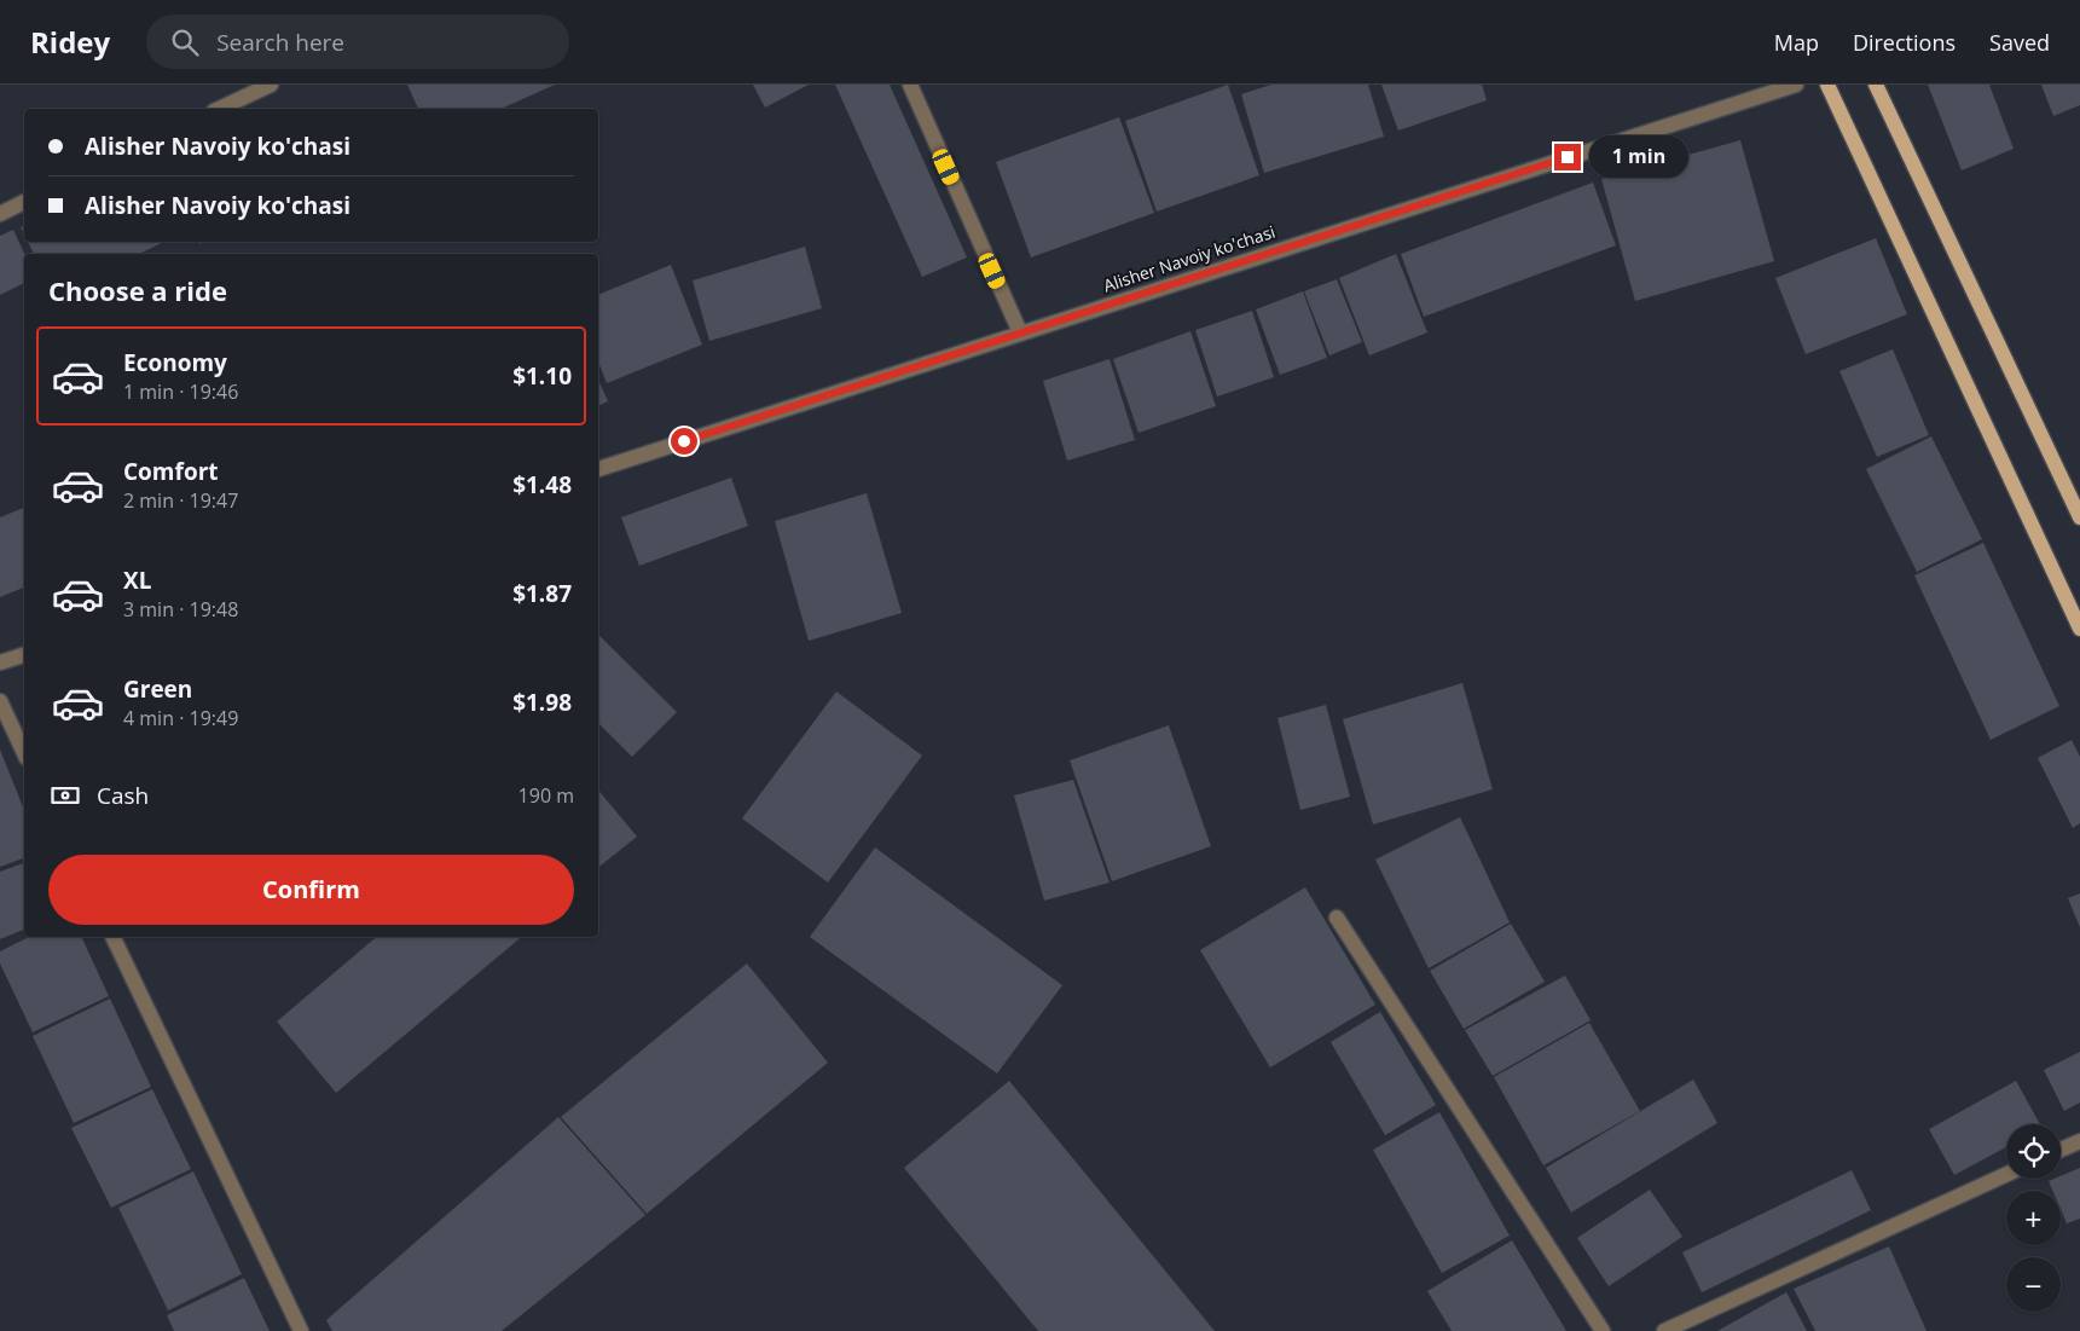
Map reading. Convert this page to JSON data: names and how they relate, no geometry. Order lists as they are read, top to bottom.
{
  "streets": {
    "street": ["Alisher Navoiy ko'chasi"]
  },
  "page": {
    "header": "Ridey",
    "search": "Search here",
    "nav": ["Map", "Directions", "Saved"],
    "banner": ["Alisher Navoiy ko'chasi", "Alisher Navoiy ko'chasi"],
    "bubble": "1 min",
    "heading": "Choose a ride",
    "list": [
      {
        "name": "Economy",
        "note": "1 min · 19:46",
        "value": "$1.10"
      },
      {
        "name": "Comfort",
        "note": "2 min · 19:47",
        "value": "$1.48"
      },
      {
        "name": "XL",
        "note": "3 min · 19:48",
        "value": "$1.87"
      },
      {
        "name": "Green",
        "note": "4 min · 19:49",
        "value": "$1.98"
      }
    ],
    "pay": ["Cash", "190 m"],
    "buttons": "Confirm",
    "map_buttons": ["+", "−"]
  }
}
